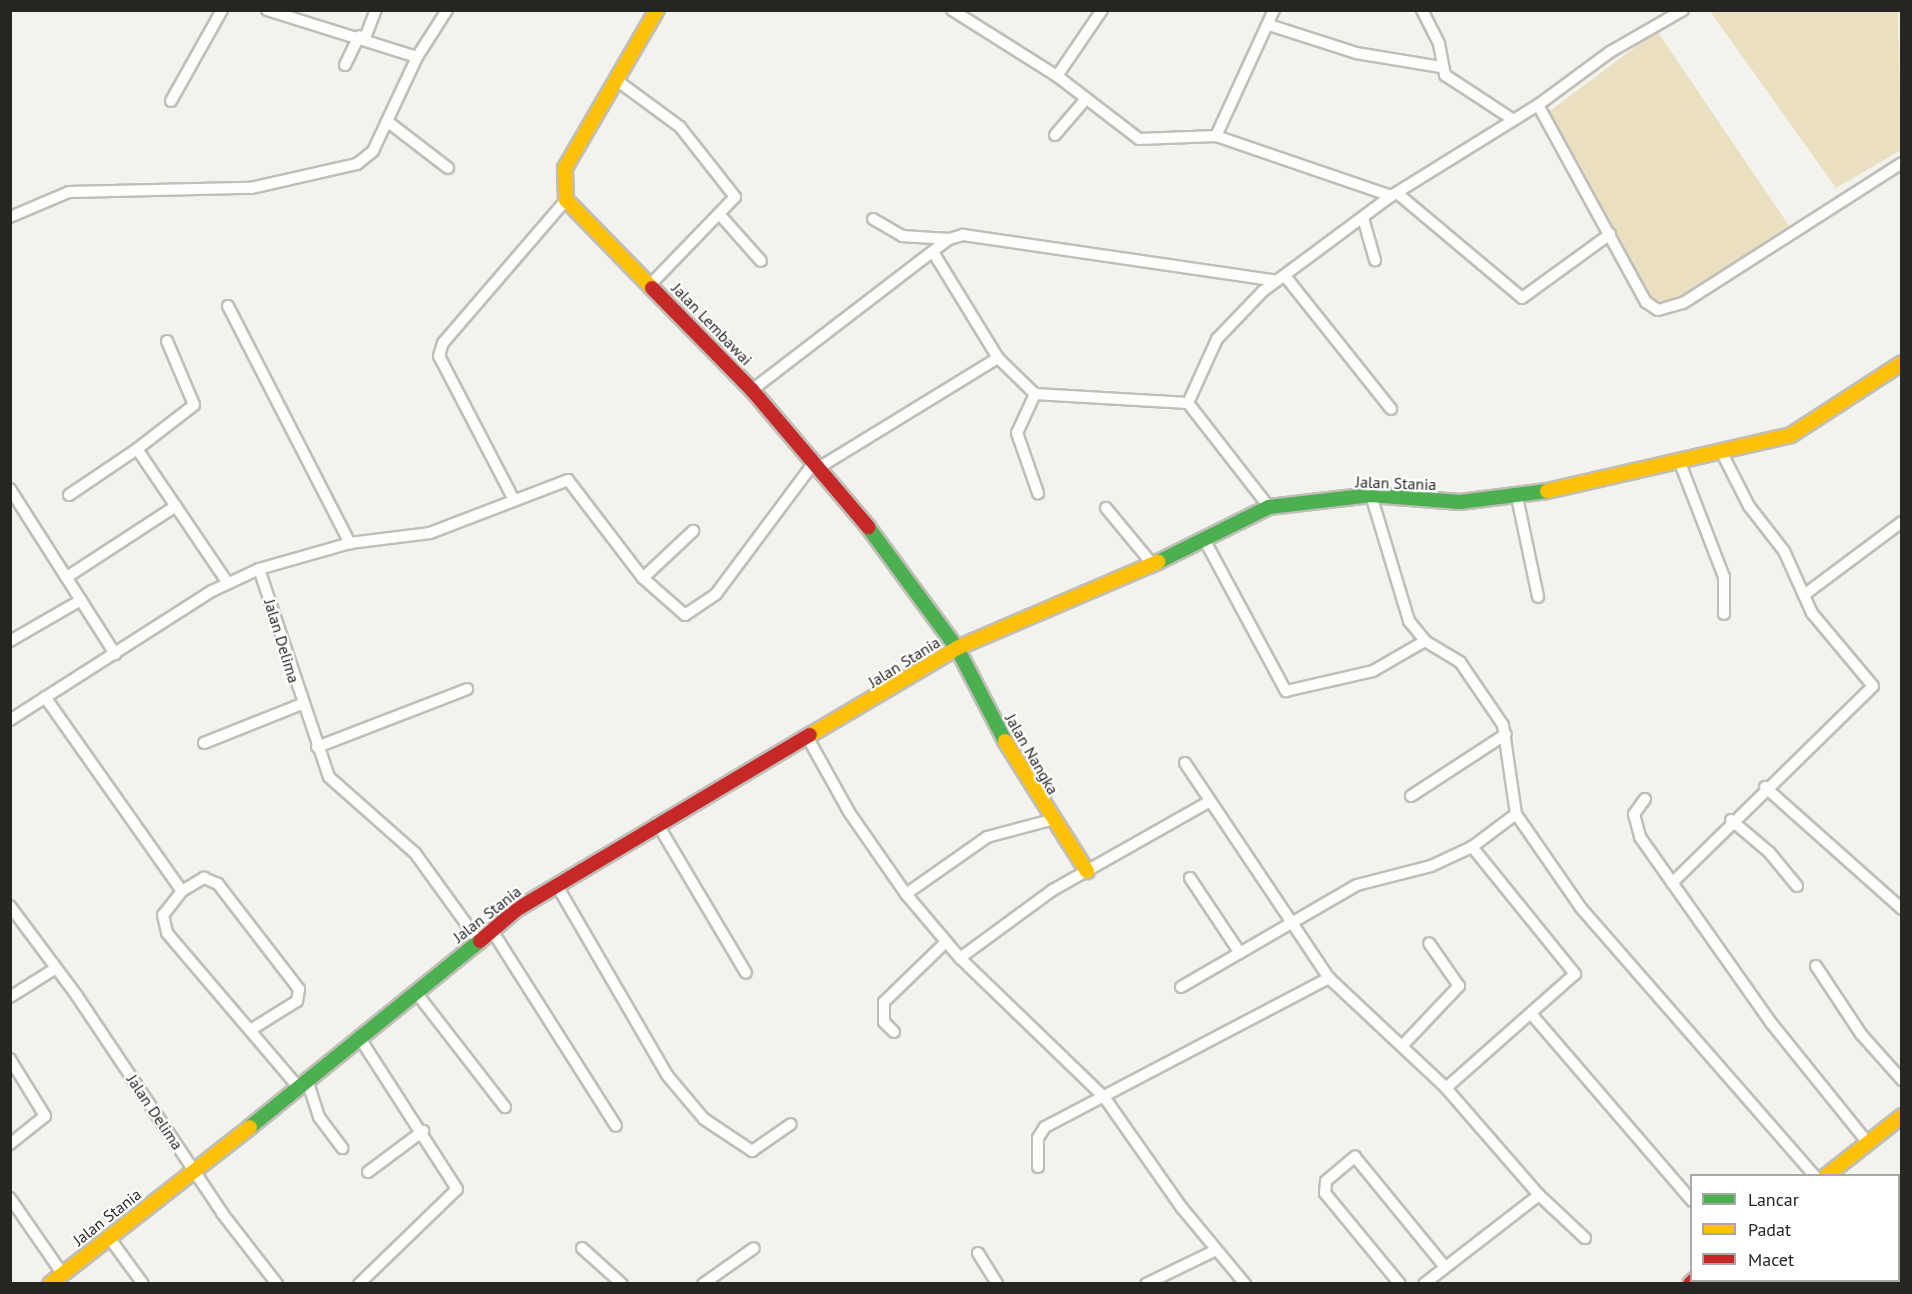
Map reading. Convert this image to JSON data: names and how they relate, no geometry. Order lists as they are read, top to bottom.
{
  "streets": {
    "street": [
      "Jalan Lembawai",
      "Jalan Stania",
      "Jalan Delima",
      "Jalan Nangka"
    ]
  },
  "crossings": [
    ["Jalan Lembawai", "Jalan Stania"],
    ["Jalan Lembawai", "Jalan Nangka"],
    ["Jalan Stania", "Jalan Delima"],
    ["Jalan Stania", "Jalan Nangka"]
  ],
  "legend": ["Lancar", "Padat", "Macet"]
}
